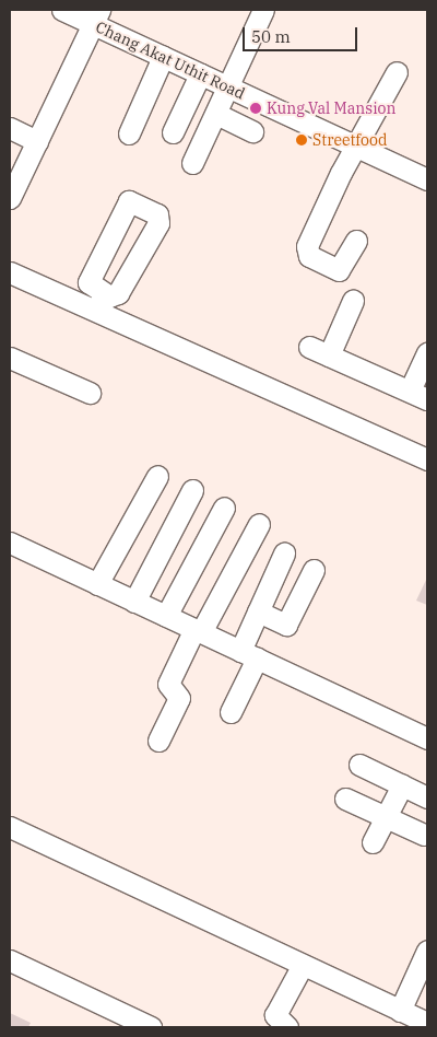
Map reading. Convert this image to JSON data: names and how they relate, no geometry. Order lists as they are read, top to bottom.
{
  "streets": {
    "street": ["Chang Akat Uthit Road"]
  },
  "places": ["Kung Val Mansion", "Streetfood"],
  "scale_bar": "50 m"
}
